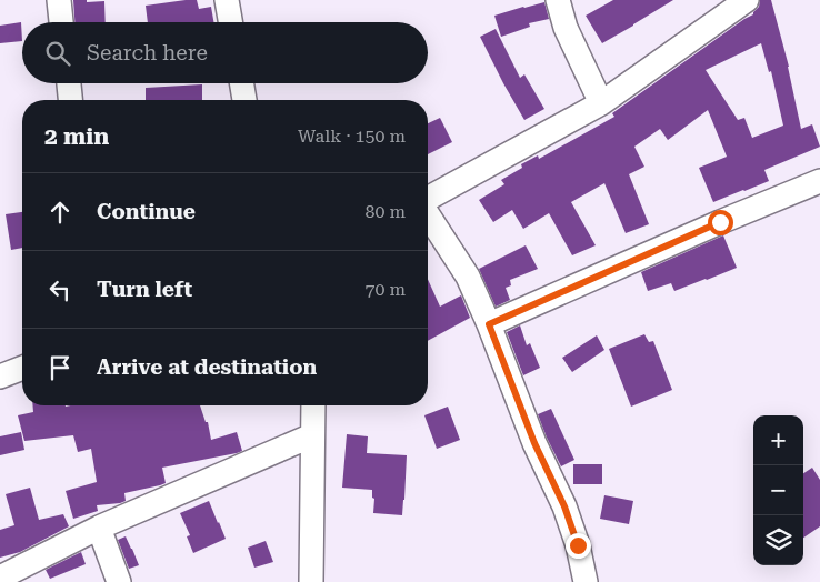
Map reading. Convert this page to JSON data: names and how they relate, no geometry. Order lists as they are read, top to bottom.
{
  "page": {
    "search": "Search here",
    "heading": ["2 min", "Walk · 150 m"],
    "list": [
      ["Continue", "80 m"],
      ["Turn left", "70 m"],
      "Arrive at destination"
    ],
    "map_buttons": ["+", "−"]
  }
}
